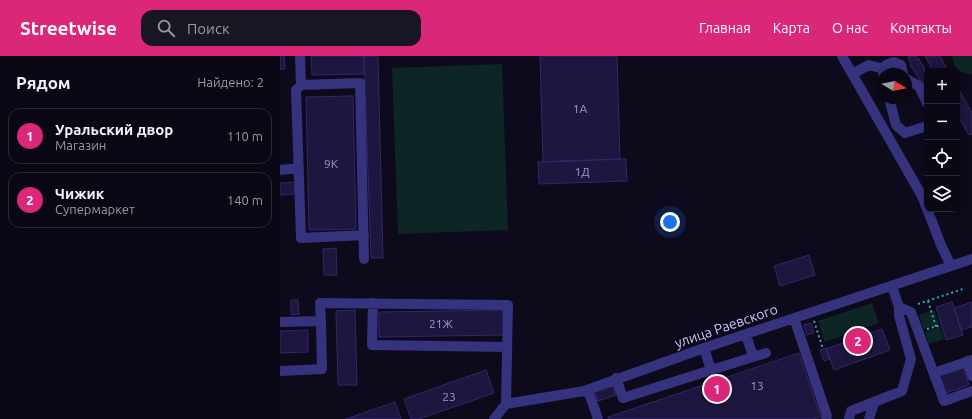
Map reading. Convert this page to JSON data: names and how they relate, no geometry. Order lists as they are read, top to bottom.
{
  "streets": {
    "street": ["улица Раевского"]
  },
  "house_numbers": [
    "1А",
    "9К",
    "1Д",
    "21Ж",
    "13",
    "23"
  ],
  "north": "right",
  "page": {
    "header": "Streetwise",
    "search": "Поиск",
    "nav": [
      "Главная",
      "Карта",
      "О нас",
      "Контакты"
    ],
    "heading": ["Рядом", "Найдено: 2"],
    "map_buttons": ["+", "−"],
    "list": [
      {
        "mark": "1",
        "name": "Уральский двор",
        "note": "Магазин",
        "value": "110 m"
      },
      {
        "mark": "2",
        "name": "Чижик",
        "note": "Супермаркет",
        "value": "140 m"
      }
    ],
    "pins": ["2", "1"]
  }
}
